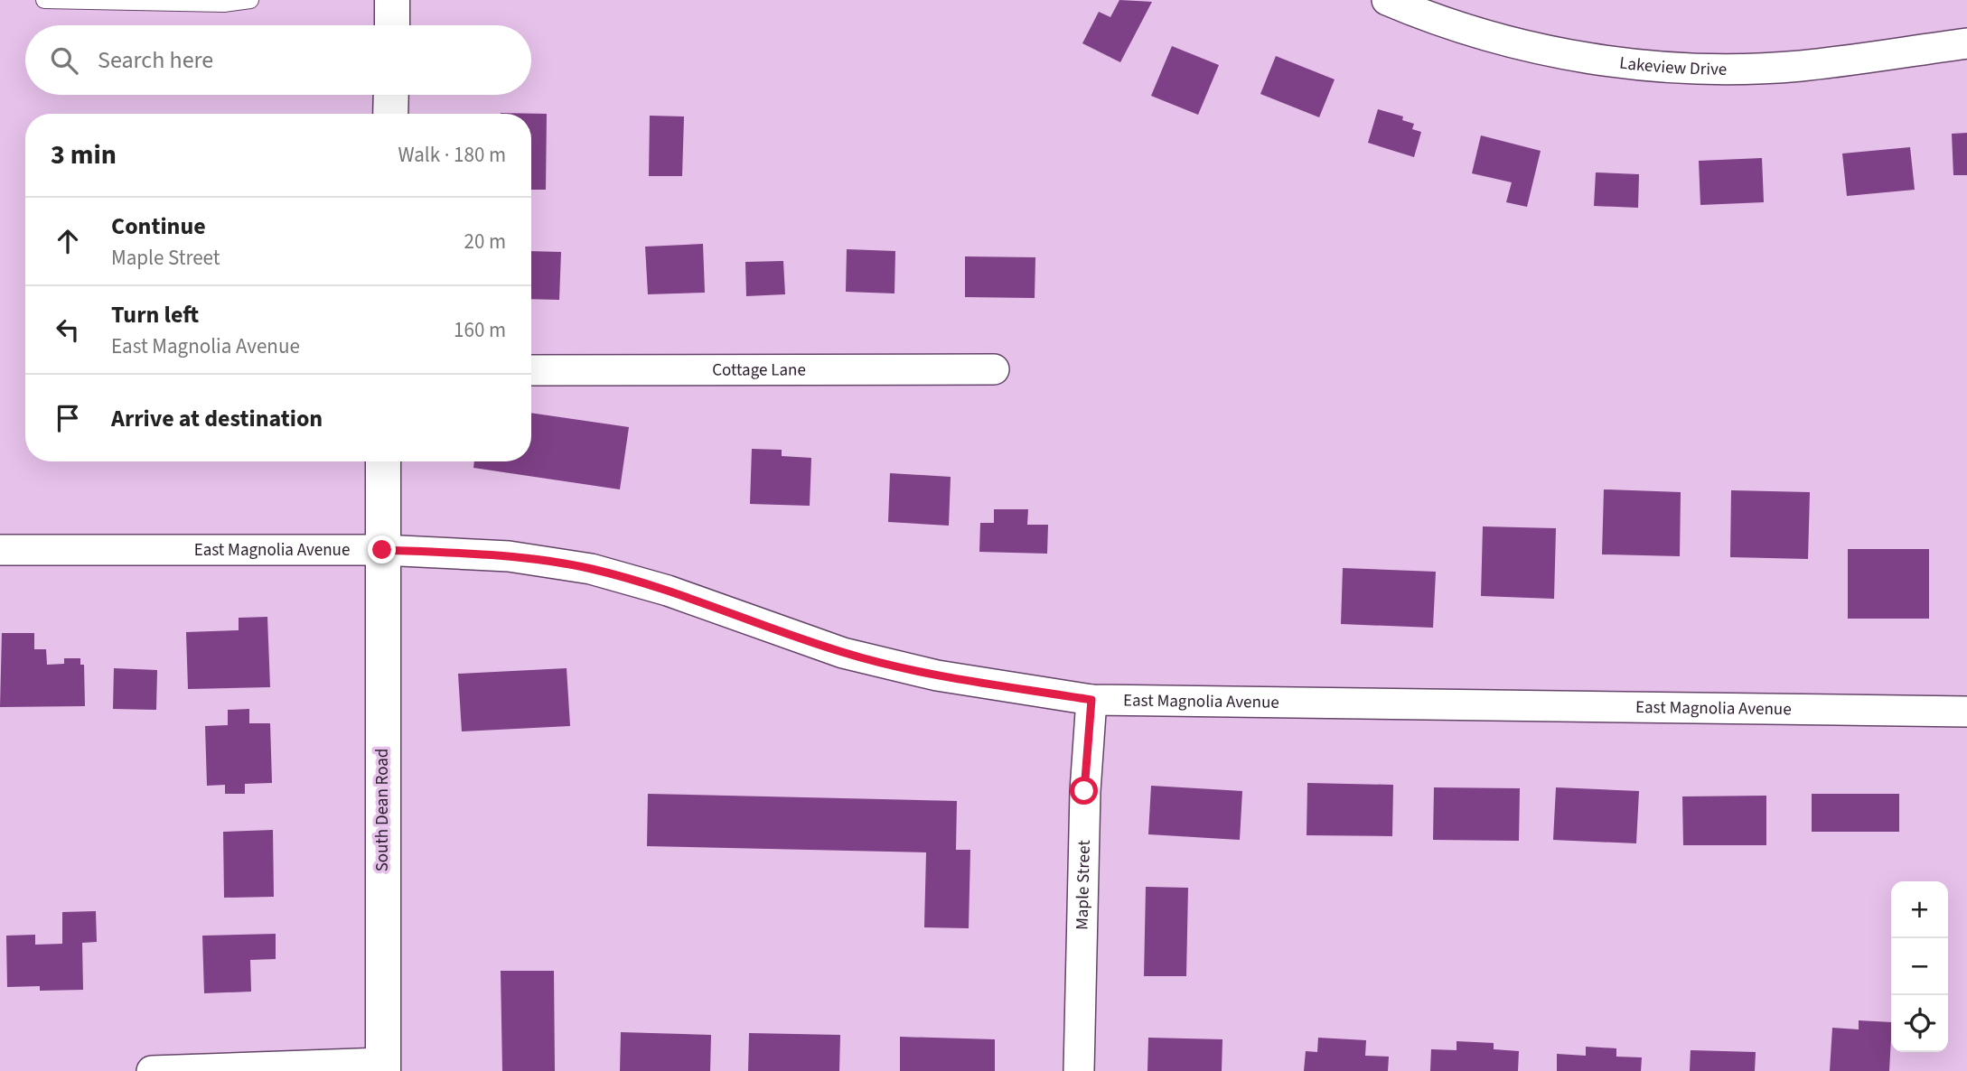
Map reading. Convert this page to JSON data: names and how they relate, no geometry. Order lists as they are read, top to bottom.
{
  "streets": {
    "street": [
      "Lakeview Drive",
      "Cottage Lane",
      "East Magnolia Avenue",
      "South Dean Road",
      "Maple Street"
    ]
  },
  "crossings": [
    ["East Magnolia Avenue", "South Dean Road"],
    ["East Magnolia Avenue", "Maple Street"]
  ],
  "page": {
    "search": "Search here",
    "heading": ["3 min", "Walk · 180 m"],
    "list": [
      ["Continue", "Maple Street", "20 m"],
      ["Turn left", "East Magnolia Avenue", "160 m"],
      "Arrive at destination"
    ],
    "map_buttons": ["+", "−"]
  }
}
